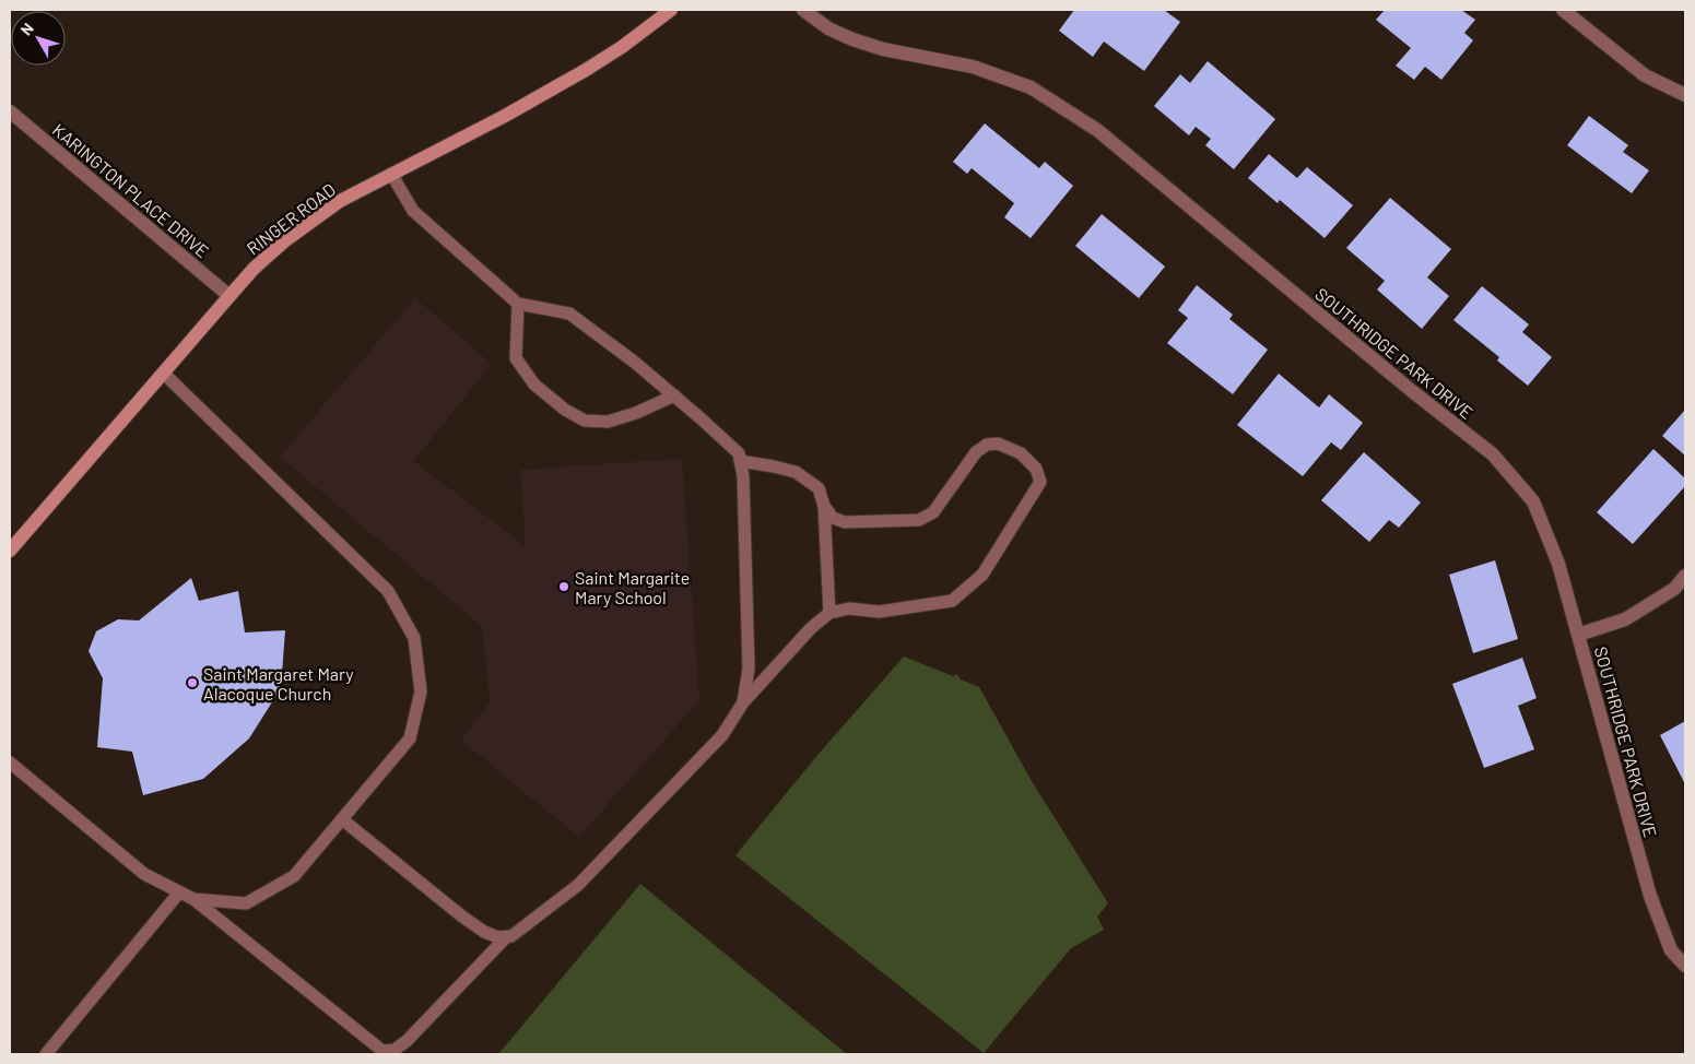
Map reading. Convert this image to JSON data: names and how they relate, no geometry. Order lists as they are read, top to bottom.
{
  "streets": {
    "street": ["KARINGTON PLACE DRIVE", "RINGER ROAD", "SOUTHRIDGE PARK DRIVE"]
  },
  "crossings": [
    ["KARINGTON PLACE DRIVE", "RINGER ROAD"]
  ],
  "places": ["Saint Margarite Mary School", "Saint Margaret Mary Alacoque Church"],
  "north": "top left"
}
